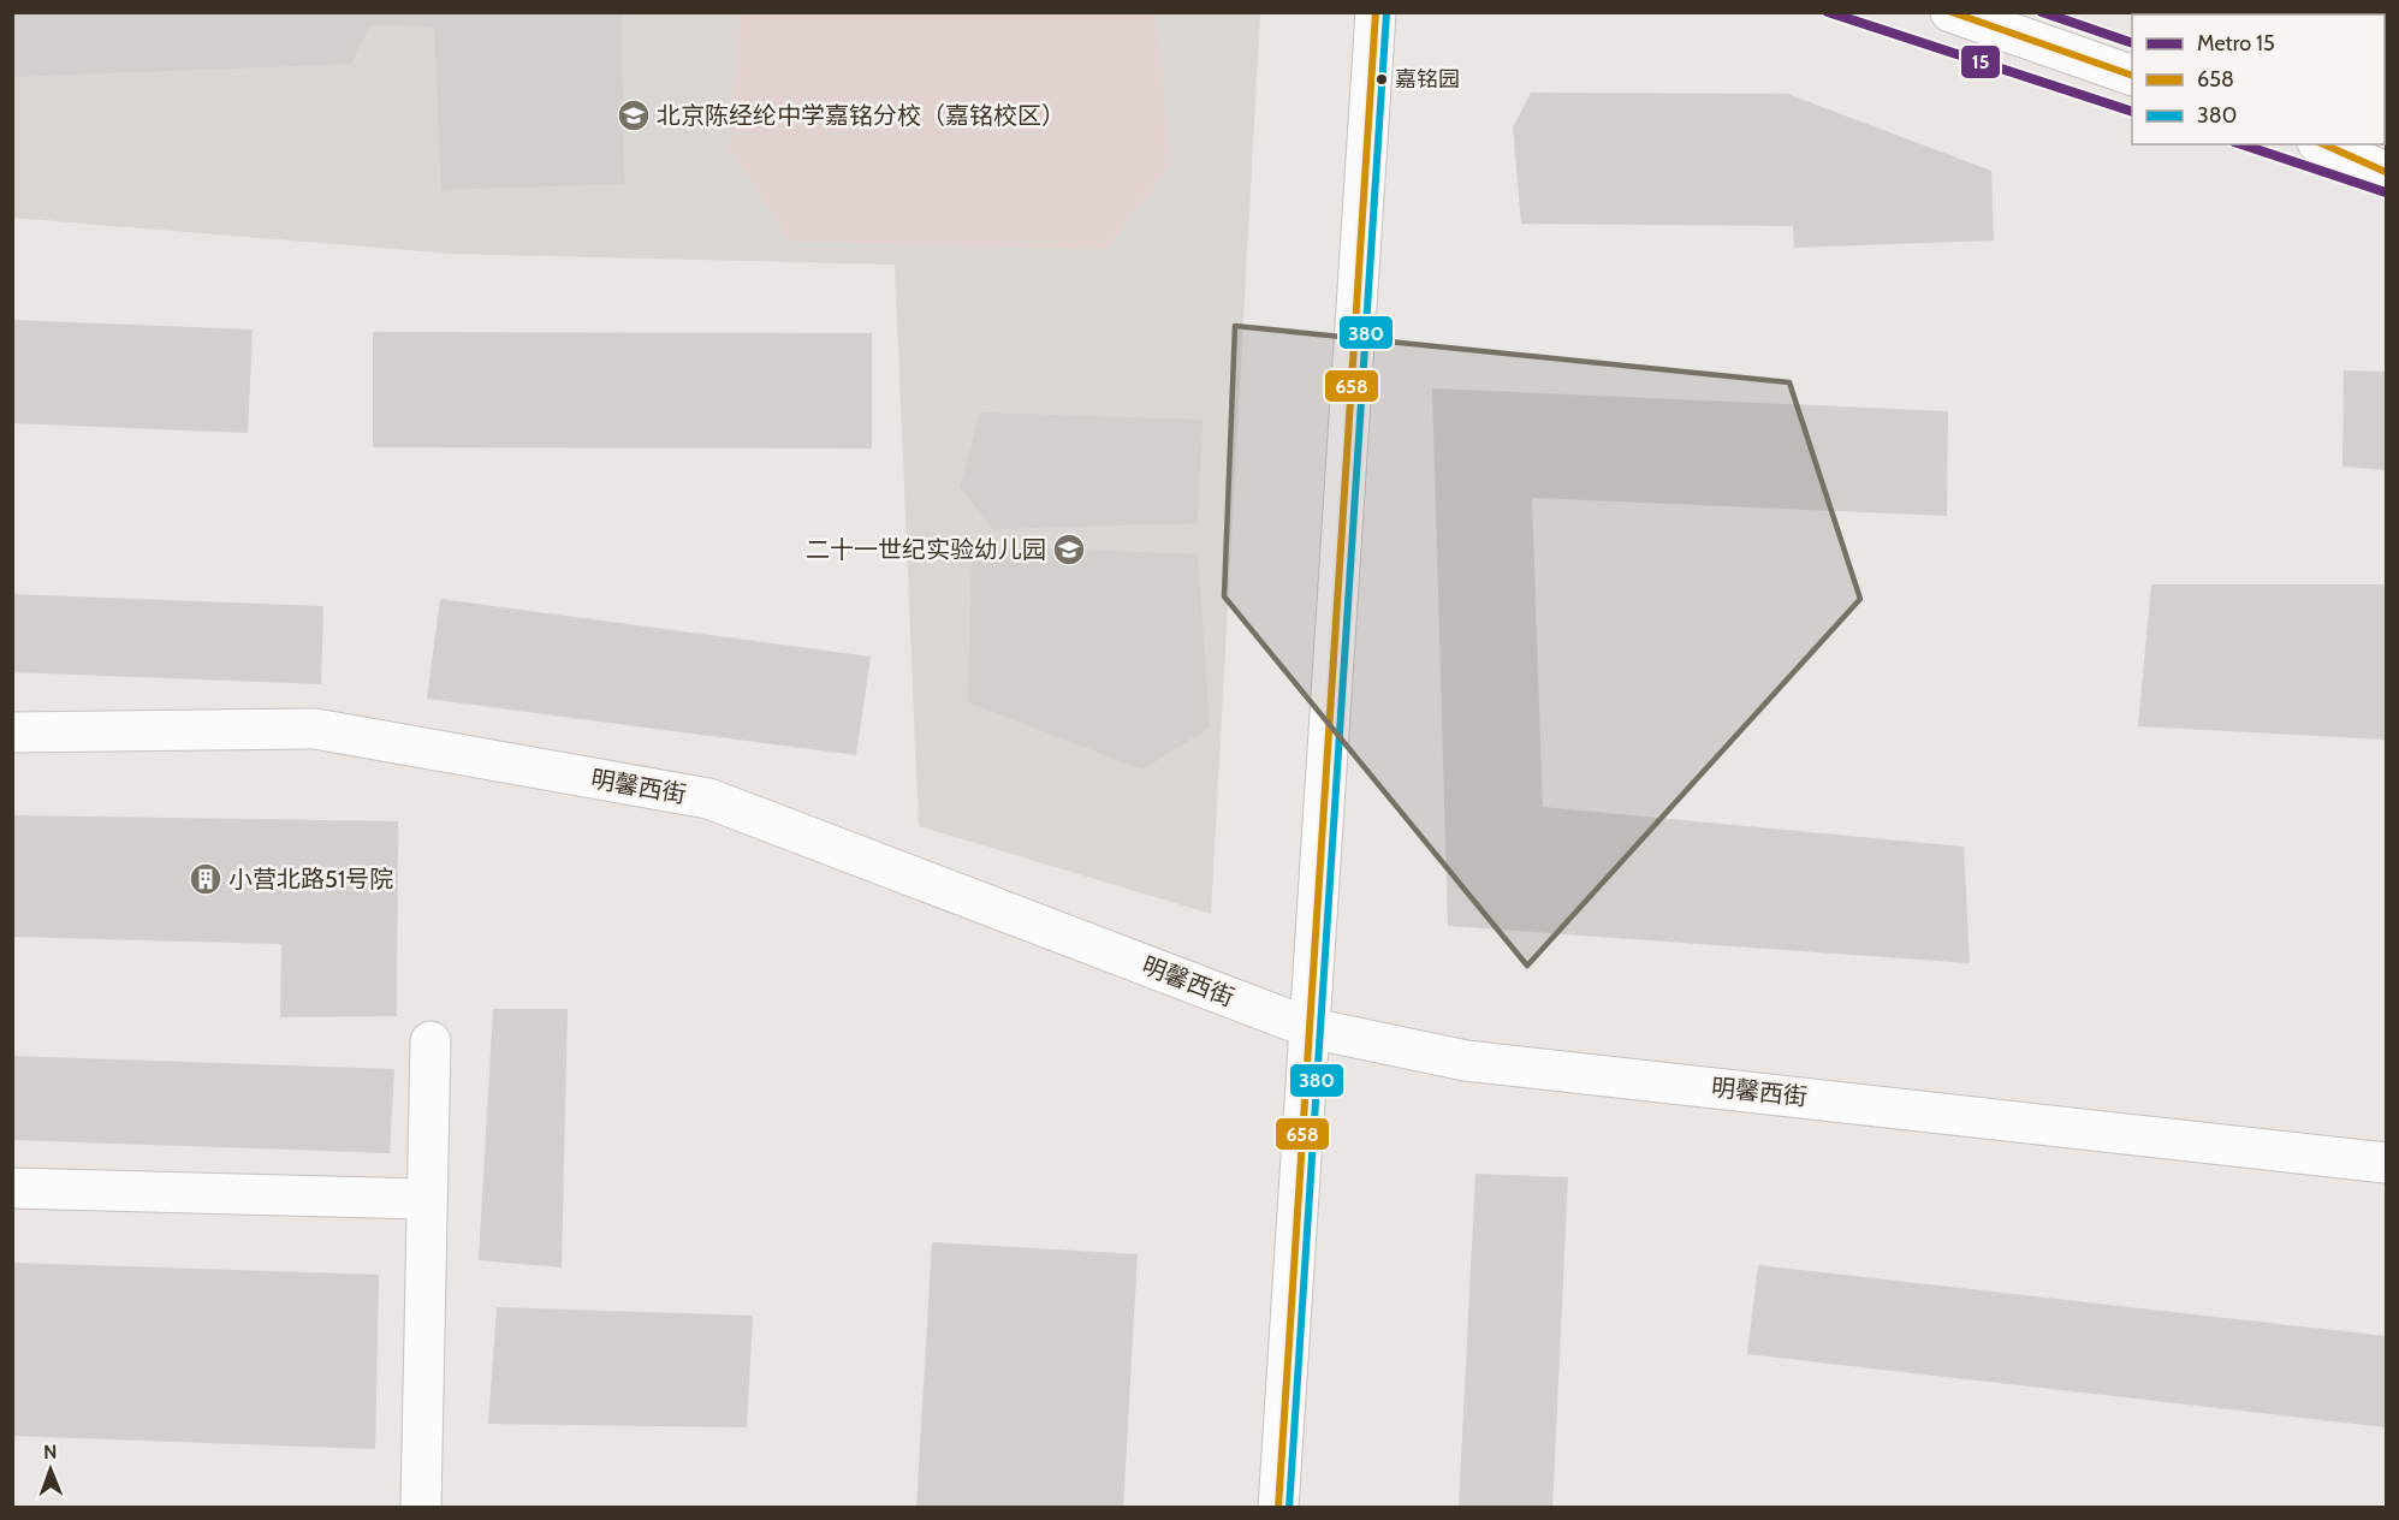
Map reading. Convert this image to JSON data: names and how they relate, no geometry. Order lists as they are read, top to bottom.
{
  "streets": {
    "street": ["明馨西街"]
  },
  "places": {
    "other": ["嘉铭园"],
    "school or university": ["北京陈经纶中学嘉铭分校（嘉铭校区）", "二十一世纪实验幼儿园"],
    "building": ["小营北路51号院"]
  },
  "lines": ["metro line 15", "transit line 658", "transit line 380"],
  "legend": ["Metro 15", "658", "380"],
  "north": "top"
}
